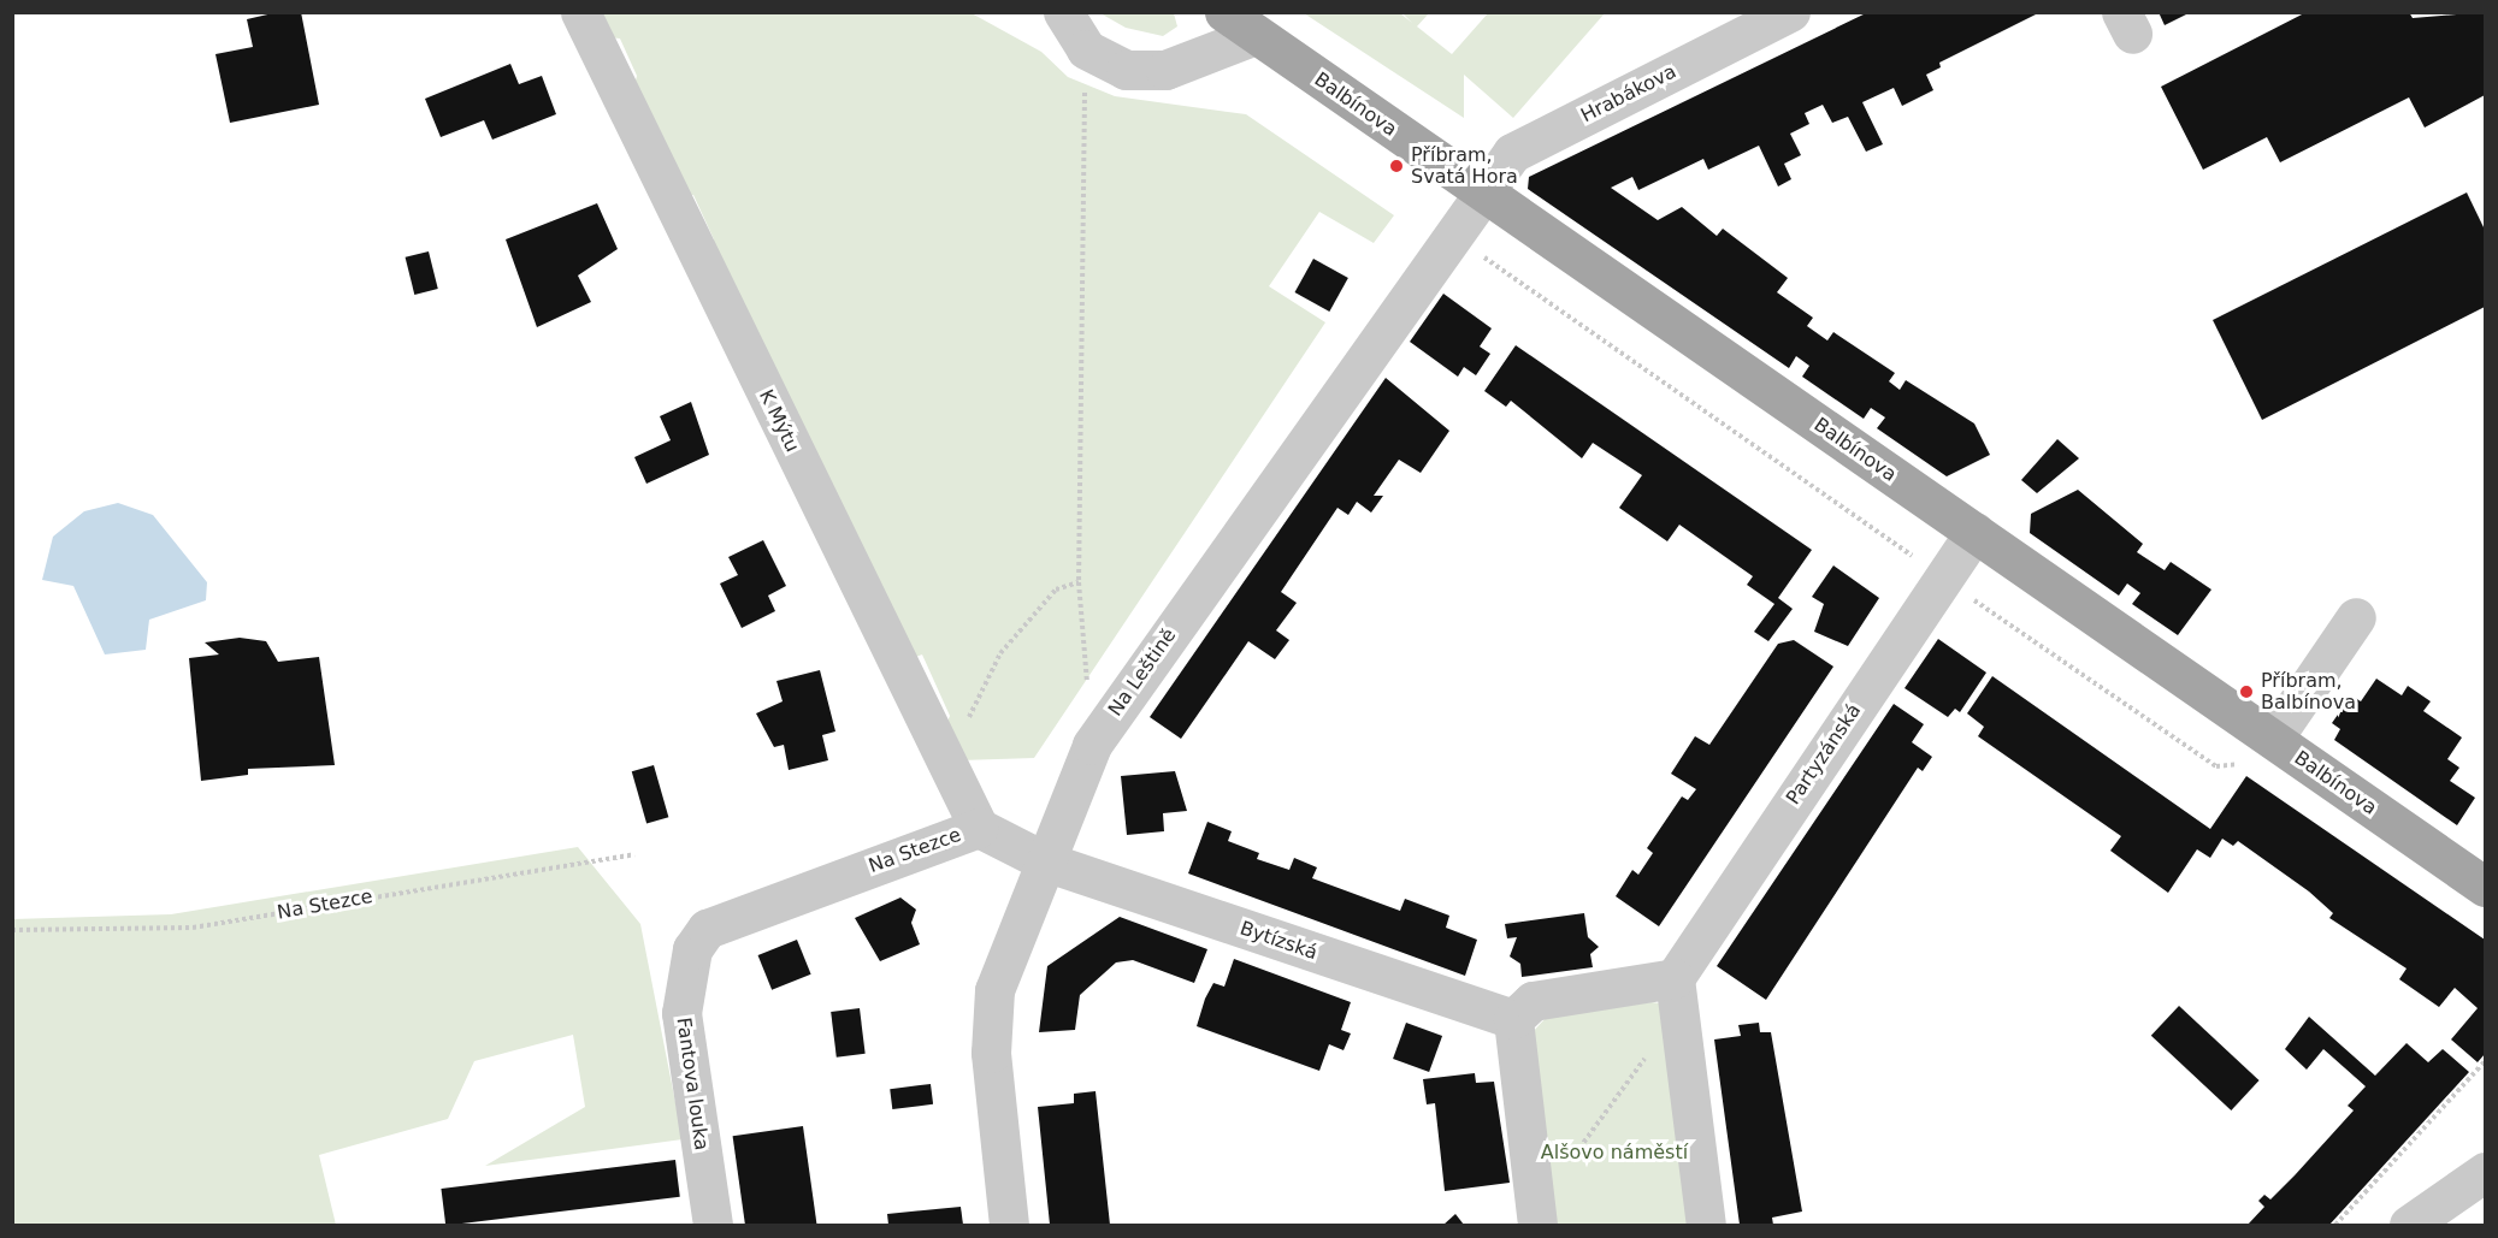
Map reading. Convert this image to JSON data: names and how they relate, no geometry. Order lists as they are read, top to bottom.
{
  "streets": {
    "main road": ["Balbínova"],
    "street": [
      "Hrabákova",
      "K Mýtu",
      "Na Leštině",
      "Partyzánská",
      "Na Stezce",
      "Bytízská",
      "Fantova louka"
    ]
  },
  "crossings": [
    ["Hrabákova", "Balbínova"],
    ["Hrabákova", "Na Leštině"],
    ["Balbínova", "Na Leštině"],
    ["Balbínova", "Partyzánská"],
    ["K Mýtu", "Na Stezce"],
    ["K Mýtu", "Bytízská"],
    ["Na Leštině", "Bytízská"],
    ["Na Stezce", "Bytízská"],
    ["Na Stezce", "Fantova louka"]
  ],
  "parks": ["Alšovo náměstí"],
  "places": ["Příbram, Svatá Hora", "Příbram, Balbínova"]
}
